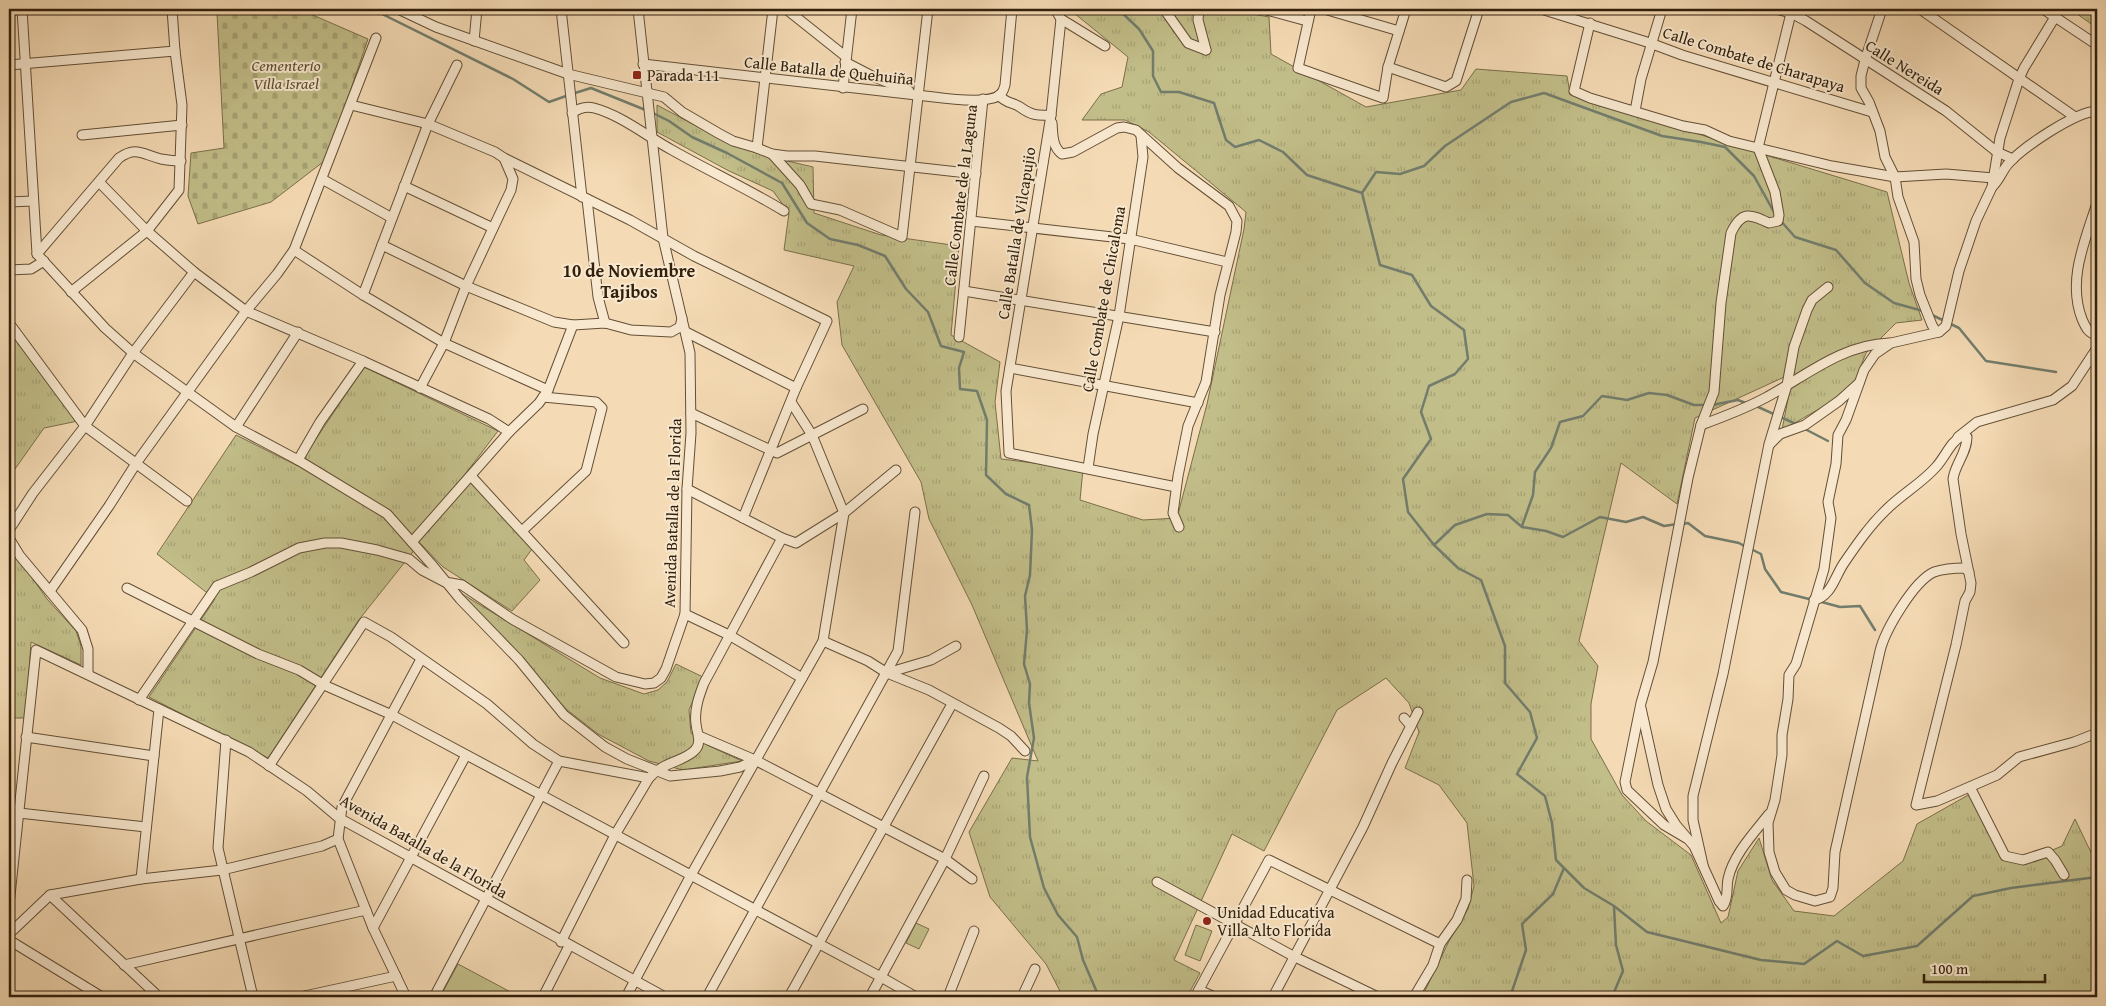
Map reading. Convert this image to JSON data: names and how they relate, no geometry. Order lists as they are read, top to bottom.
{
  "streets": {
    "street": [
      "Calle Combate de Charapaya",
      "Calle Nereida",
      "Calle Batalla de Quehuiña",
      "Calle Combate de la Laguna",
      "Calle Batalla de Vilcapujio",
      "Calle Combate de Chicaloma",
      "Avenida Batalla de la Florida"
    ]
  },
  "crossings": [
    ["Calle Batalla de Quehuiña", "Calle Combate de la Laguna"],
    ["Calle Batalla de Quehuiña", "Avenida Batalla de la Florida"],
    ["Calle Batalla de Vilcapujio", "Calle Combate de Chicaloma"]
  ],
  "districts": ["10 de Noviembre Tajibos"],
  "parks": ["Cementerio Villa Israel"],
  "places": {
    "transit": ["Parada 111"],
    "other": ["Unidad Educativa Villa Alto Florida"]
  },
  "scale_bar": "100 m"
}
